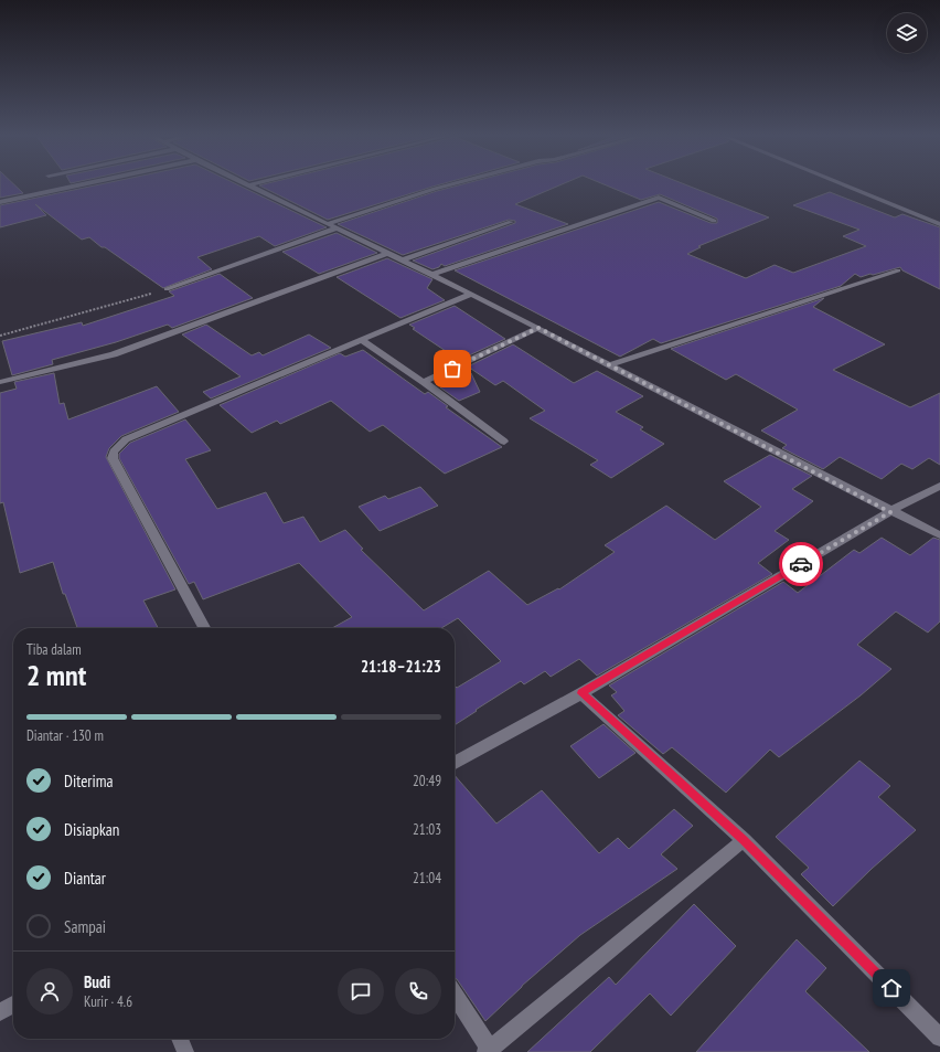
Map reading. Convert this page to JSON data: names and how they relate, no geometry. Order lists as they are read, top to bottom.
{
  "page": {
    "heading": ["2 mnt", "Tiba dalam", "21:18–21:23"],
    "panel": ["Budi", "Kurir · 4.6"],
    "bar": "Diantar · 130 m",
    "list": [
      ["Diterima", "20:49"],
      ["Disiapkan", "21:03"],
      ["Diantar", "21:04"],
      "Sampai"
    ]
  }
}
